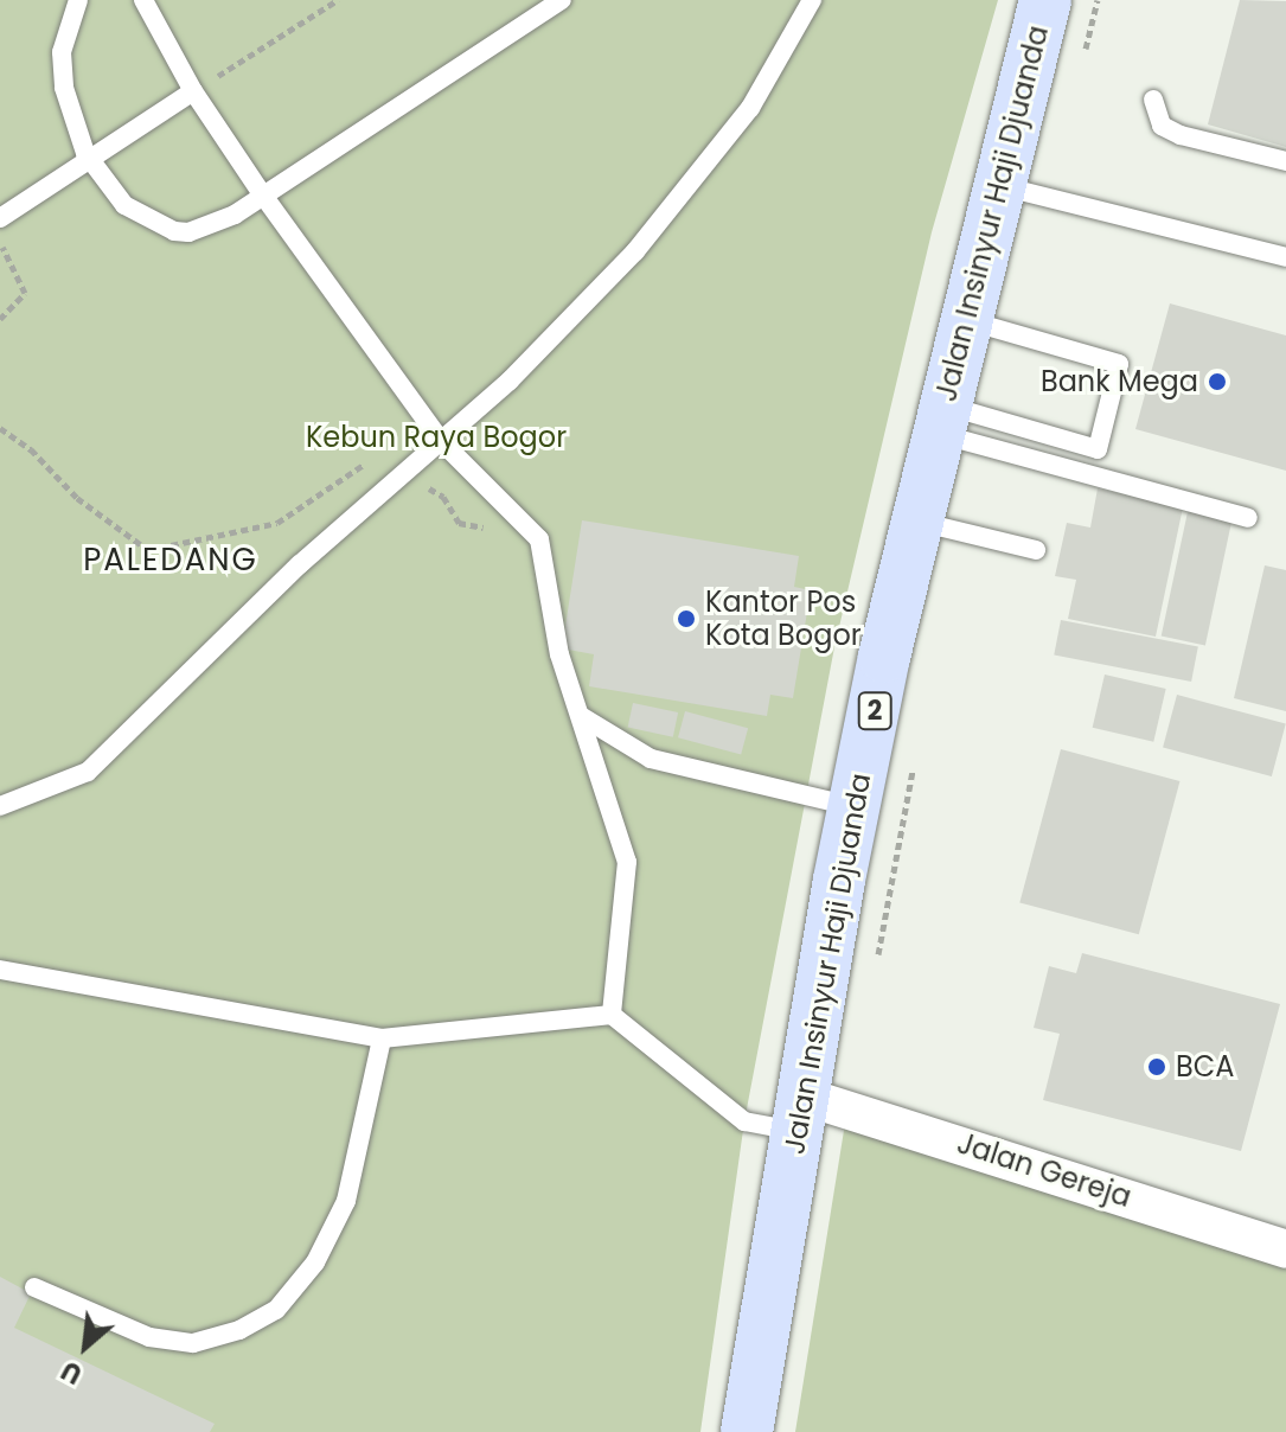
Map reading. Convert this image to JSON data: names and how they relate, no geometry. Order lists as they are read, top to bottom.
{
  "streets": {
    "main road": ["Jalan Insinyur Haji Djuanda", "2"],
    "street": ["Jalan Gereja"]
  },
  "crossings": [
    ["Jalan Insinyur Haji Djuanda", "Jalan Gereja"]
  ],
  "districts": ["PALEDANG"],
  "parks": ["Kebun Raya Bogor"],
  "places": ["Bank Mega", "Kantor Pos Kota Bogor", "BCA"],
  "north": "bottom left"
}
